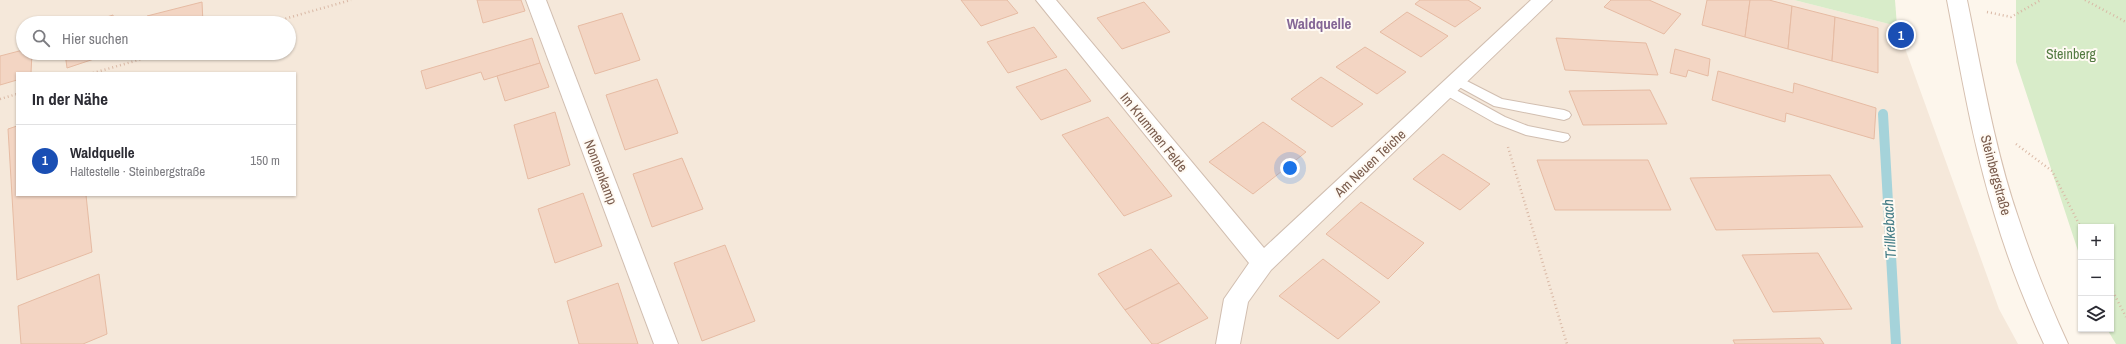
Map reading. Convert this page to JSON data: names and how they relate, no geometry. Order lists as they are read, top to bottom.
{
  "streets": {
    "street": [
      "Im Krummen Felde",
      "Am Neuen Teiche",
      "Nonnenkamp",
      "Steinbergstraße"
    ]
  },
  "crossings": [
    ["Im Krummen Felde", "Am Neuen Teiche"]
  ],
  "districts": ["Waldquelle"],
  "water": ["Trillkebach"],
  "parks": ["Steinberg"],
  "page": {
    "search": "Hier suchen",
    "pins": "1",
    "heading": "In der Nähe",
    "list": [
      {
        "mark": "1",
        "name": "Waldquelle",
        "note": "Haltestelle · Steinbergstraße",
        "value": "150 m"
      }
    ],
    "map_buttons": ["+", "−"]
  }
}
